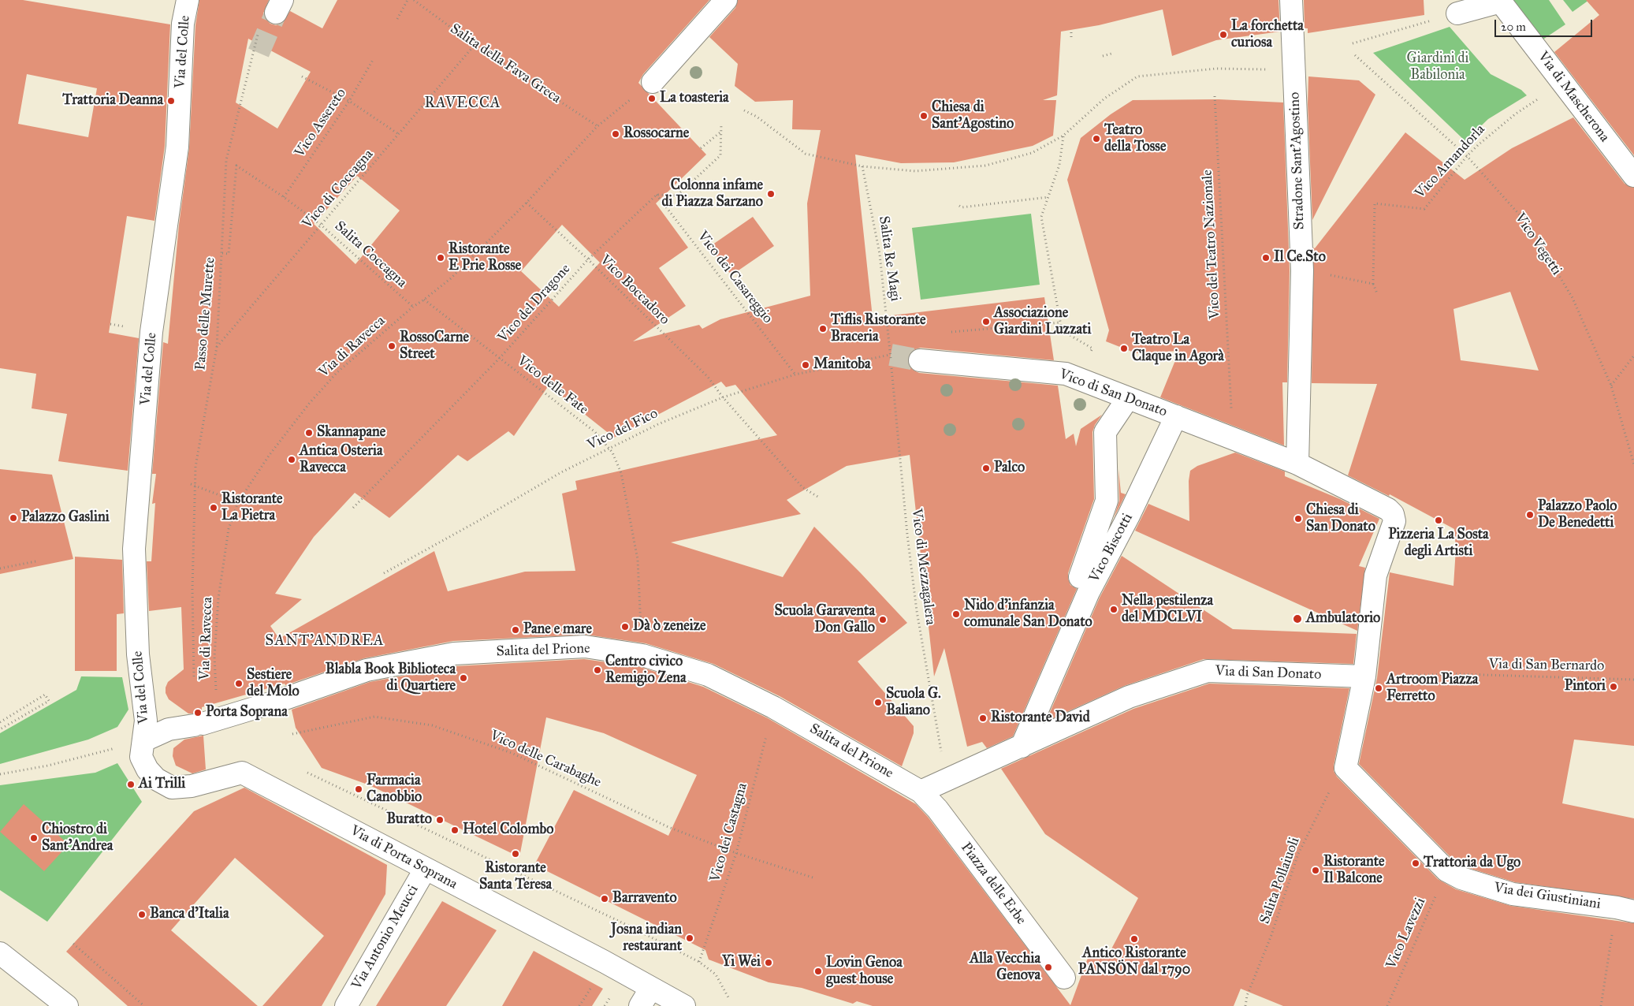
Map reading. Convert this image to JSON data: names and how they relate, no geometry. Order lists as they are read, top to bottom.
{
  "streets": {
    "street": [
      "Via del Colle",
      "Via di Mascherona",
      "Stradone Sant'Agostino",
      "Vico di San Donato",
      "Vico Biscotti",
      "Salita del Prione",
      "Via di San Donato",
      "Via di Porta Soprana",
      "Piazza delle Erbe",
      "Via dei Giustiniani",
      "Via Antonio Meucci"
    ],
    "path": [
      "Salita della Fava Greca",
      "Vico Assereto",
      "Vico Amandorla",
      "Vico di Coccagna",
      "Vico del Teatro Nazionale",
      "Vico Vegetti",
      "Salita Coccagna",
      "Salita Re Magi",
      "Vico dei Casareggio",
      "Vico Boccadoro",
      "Vico del Dragone",
      "Passo delle Murette",
      "Via di Ravecca",
      "Vico delle Fate",
      "Vico del Fico",
      "Vico di Mezzagalera",
      "Via di San Bernardo",
      "Vico delle Carabaghe",
      "Vico dei Castagna",
      "Salita Pollaiuoli",
      "Vico Lavezzi"
    ]
  },
  "crossings": [
    ["Via del Colle", "Salita del Prione"],
    ["Via del Colle", "Via di Porta Soprana"],
    ["Salita della Fava Greca", "Vico di Coccagna"],
    ["Salita della Fava Greca", "Via di Ravecca"],
    ["Via di Mascherona", "Vico Amandorla"],
    ["Vico Assereto", "Salita Coccagna"],
    ["Stradone Sant'Agostino", "Vico di San Donato"],
    ["Vico Amandorla", "Vico Vegetti"],
    ["Vico di Coccagna", "Salita Coccagna"],
    ["Vico di Coccagna", "Passo delle Murette"],
    ["Vico del Teatro Nazionale", "Vico di San Donato"],
    ["Salita Coccagna", "Passo delle Murette"],
    ["Salita Coccagna", "Via di Ravecca"],
    ["Salita Re Magi", "Vico del Fico"],
    ["Salita Re Magi", "Vico di Mezzagalera"],
    ["Vico dei Casareggio", "Vico del Dragone"],
    ["Vico dei Casareggio", "Vico del Fico"],
    ["Vico Boccadoro", "Vico del Dragone"],
    ["Vico Boccadoro", "Via di Ravecca"],
    ["Vico Boccadoro", "Vico del Fico"],
    ["Vico del Dragone", "Vico delle Fate"],
    ["Via di Ravecca", "Vico delle Fate"],
    ["Vico delle Fate", "Vico del Fico"],
    ["Vico delle Fate", "Salita del Prione"],
    ["Vico di San Donato", "Vico Biscotti"],
    ["Vico del Fico", "Vico di Mezzagalera"],
    ["Vico Biscotti", "Via di San Donato"],
    ["Vico di Mezzagalera", "Via di San Donato"],
    ["Salita del Prione", "Via di San Donato"],
    ["Salita del Prione", "Vico dei Castagna"],
    ["Salita del Prione", "Via di Porta Soprana"],
    ["Salita del Prione", "Piazza delle Erbe"],
    ["Via di San Bernardo", "Via di San Donato"],
    ["Via di San Donato", "Piazza delle Erbe"],
    ["Vico delle Carabaghe", "Vico dei Castagna"],
    ["Via di Porta Soprana", "Via Antonio Meucci"],
    ["Salita Pollaiuoli", "Via dei Giustiniani"],
    ["Via dei Giustiniani", "Vico Lavezzi"]
  ],
  "districts": ["RAVECCA", "SANT'ANDREA"],
  "parks": ["Giardini di Babilonia"],
  "places": [
    "La forchetta curiosa",
    "La toasteria",
    "Trattoria Deanna",
    "Chiesa di Sant'Agostino",
    "Rossocarne",
    "Teatro della Tosse",
    "Colonna infame di Piazza Sarzano",
    "Ristorante E Prie Rosse",
    "Il Ce.Sto",
    "Associazione Giardini Luzzati",
    "Tiflis Ristorante Braceria",
    "RossoCarne Street",
    "Teatro La Claque in Agorà",
    "Manitoba",
    "Skannapane",
    "Antica Osteria Ravecca",
    "Palco",
    "Ristorante La Pietra",
    "Palazzo Paolo De Benedetti",
    "Palazzo Gaslini",
    "Chiesa di San Donato",
    "Pizzeria La Sosta degli Artisti",
    "Nella pestilenza del MDCLVI",
    "Nido d'infanzia comunale San Donato",
    "Ambulatorio",
    "Scuola Garaventa Don Gallo",
    "Dà ò zeneize",
    "Pane e mare",
    "Centro civico Remigio Zena",
    "Blabla Book Biblioteca di Quartiere",
    "Sestiere del Molo",
    "Pintori",
    "Artroom Piazza Ferretto",
    "Scuola G. Baliano",
    "Porta Soprana",
    "Ristorante David",
    "Ai Trilli",
    "Farmacia Canobbio",
    "Buratto",
    "Hotel Colombo",
    "Chiostro di Sant'Andrea",
    "Ristorante Santa Teresa",
    "Trattoria da Ugo",
    "Ristorante Il Balcone",
    "Barravento",
    "Banca d'Italia",
    "Josna indian restaurant",
    "Antico Ristorante PANSÖN dal 1790",
    "Yi Wei",
    "Alla Vecchia Genova",
    "Lovin Genoa guest house"
  ],
  "scale_bar": "20 m"
}
